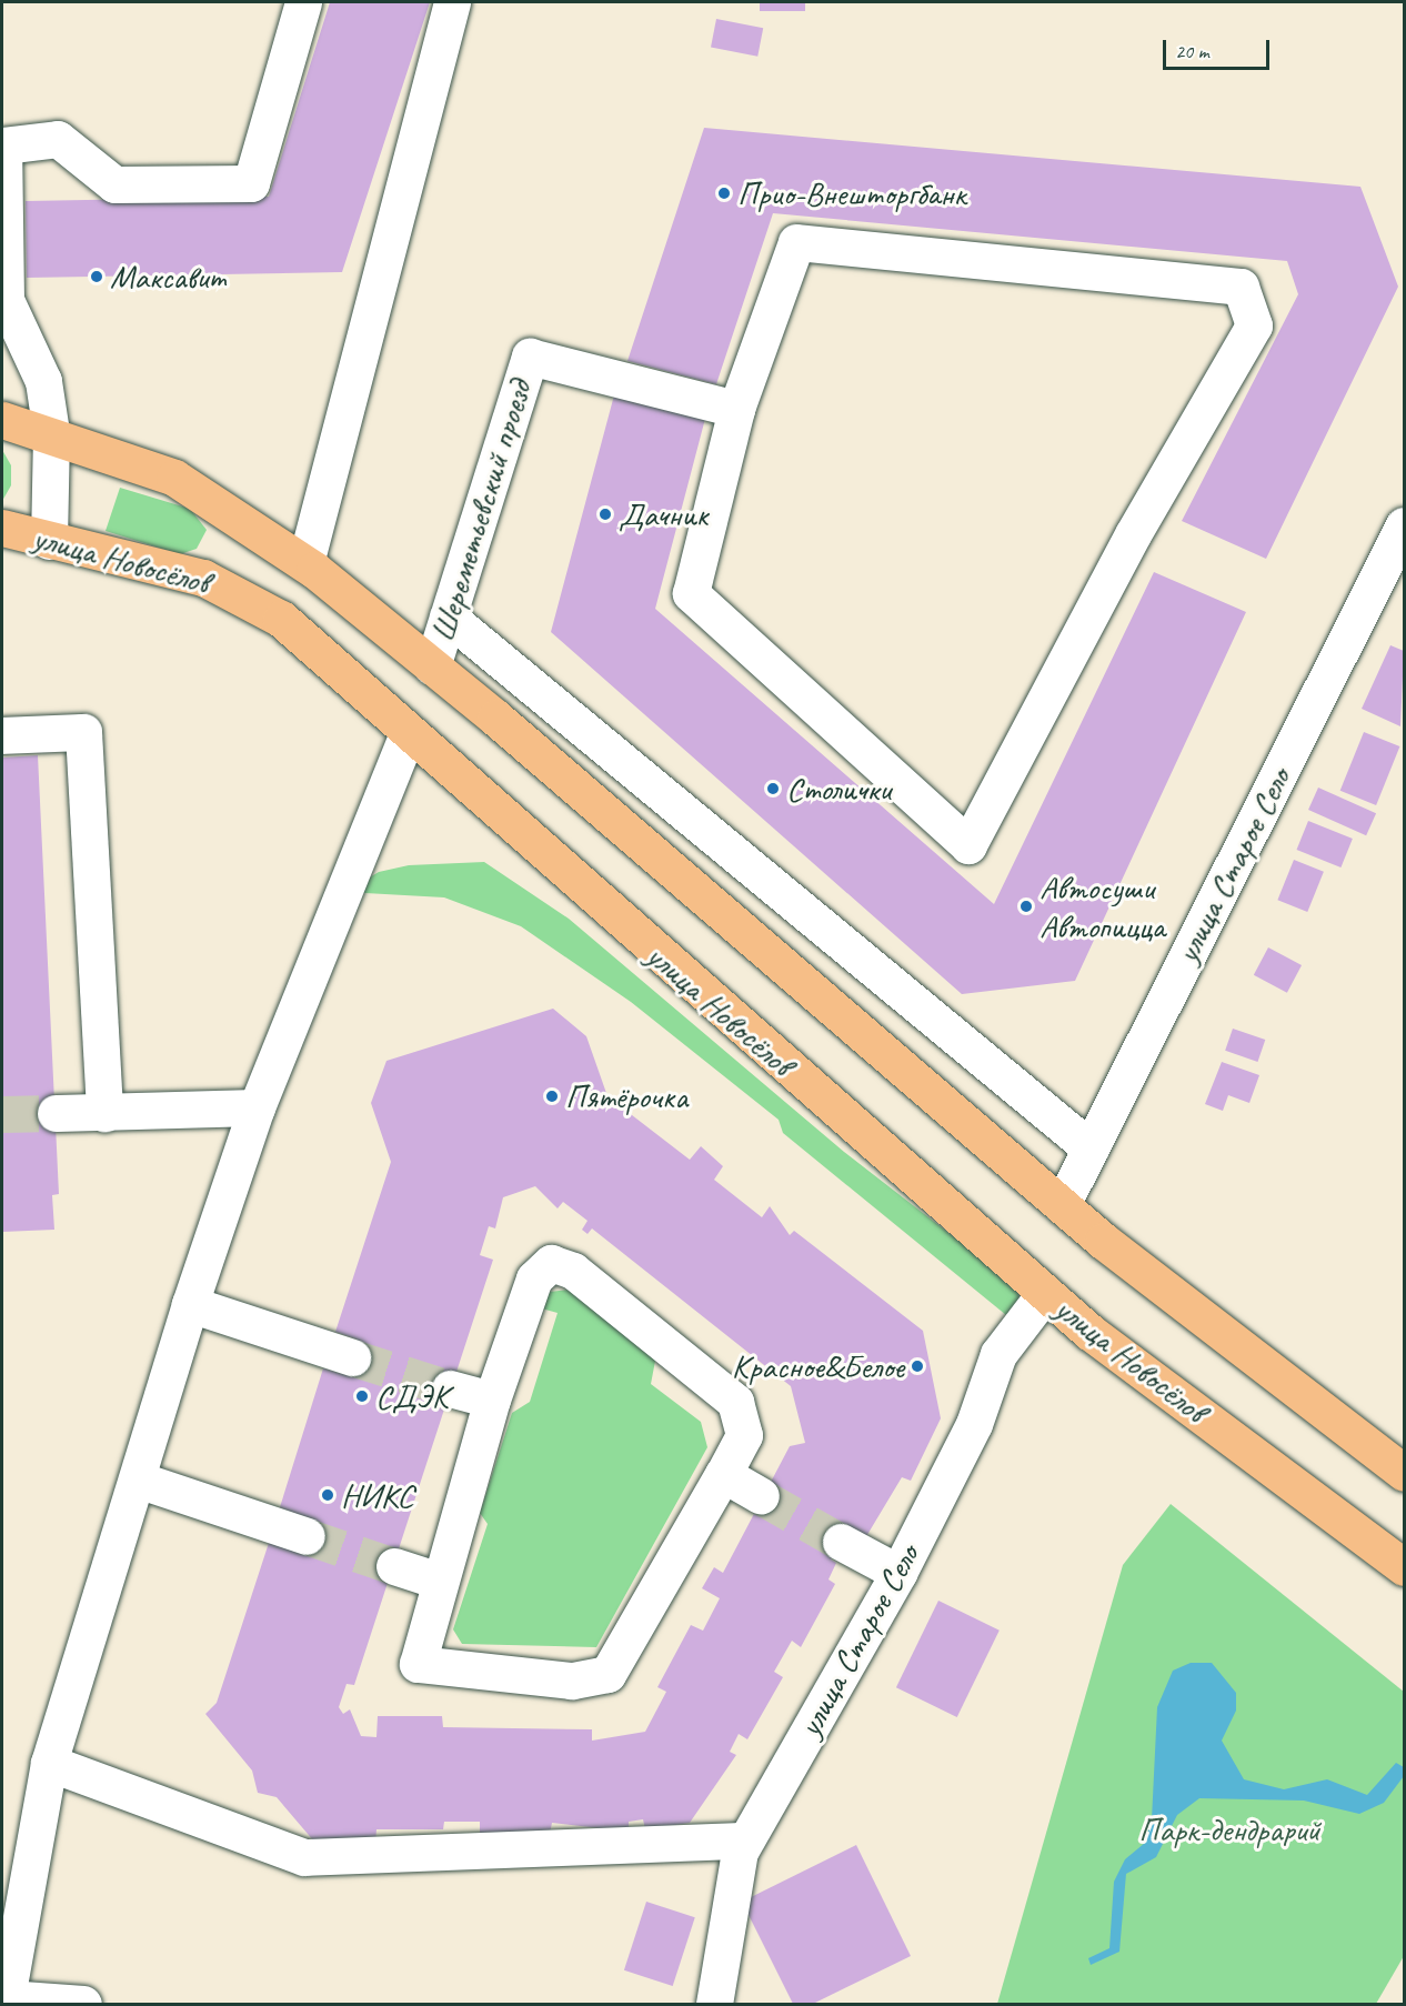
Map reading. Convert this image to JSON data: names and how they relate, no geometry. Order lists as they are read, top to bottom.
{
  "streets": {
    "main road": ["улица Новосёлов"],
    "street": ["Шереметьевский проезд", "улица Старое Село"]
  },
  "crossings": [
    ["улица Новосёлов", "улица Старое Село"]
  ],
  "parks": ["Парк-дендрарий"],
  "places": [
    "Прио-Внешторгбанк",
    "Максавит",
    "Дачник",
    "Столички",
    "Автосуши Автопицца",
    "Пятёрочка",
    "Красное&Белое",
    "СДЭК",
    "НИКС"
  ],
  "scale_bar": "20 m"
}
